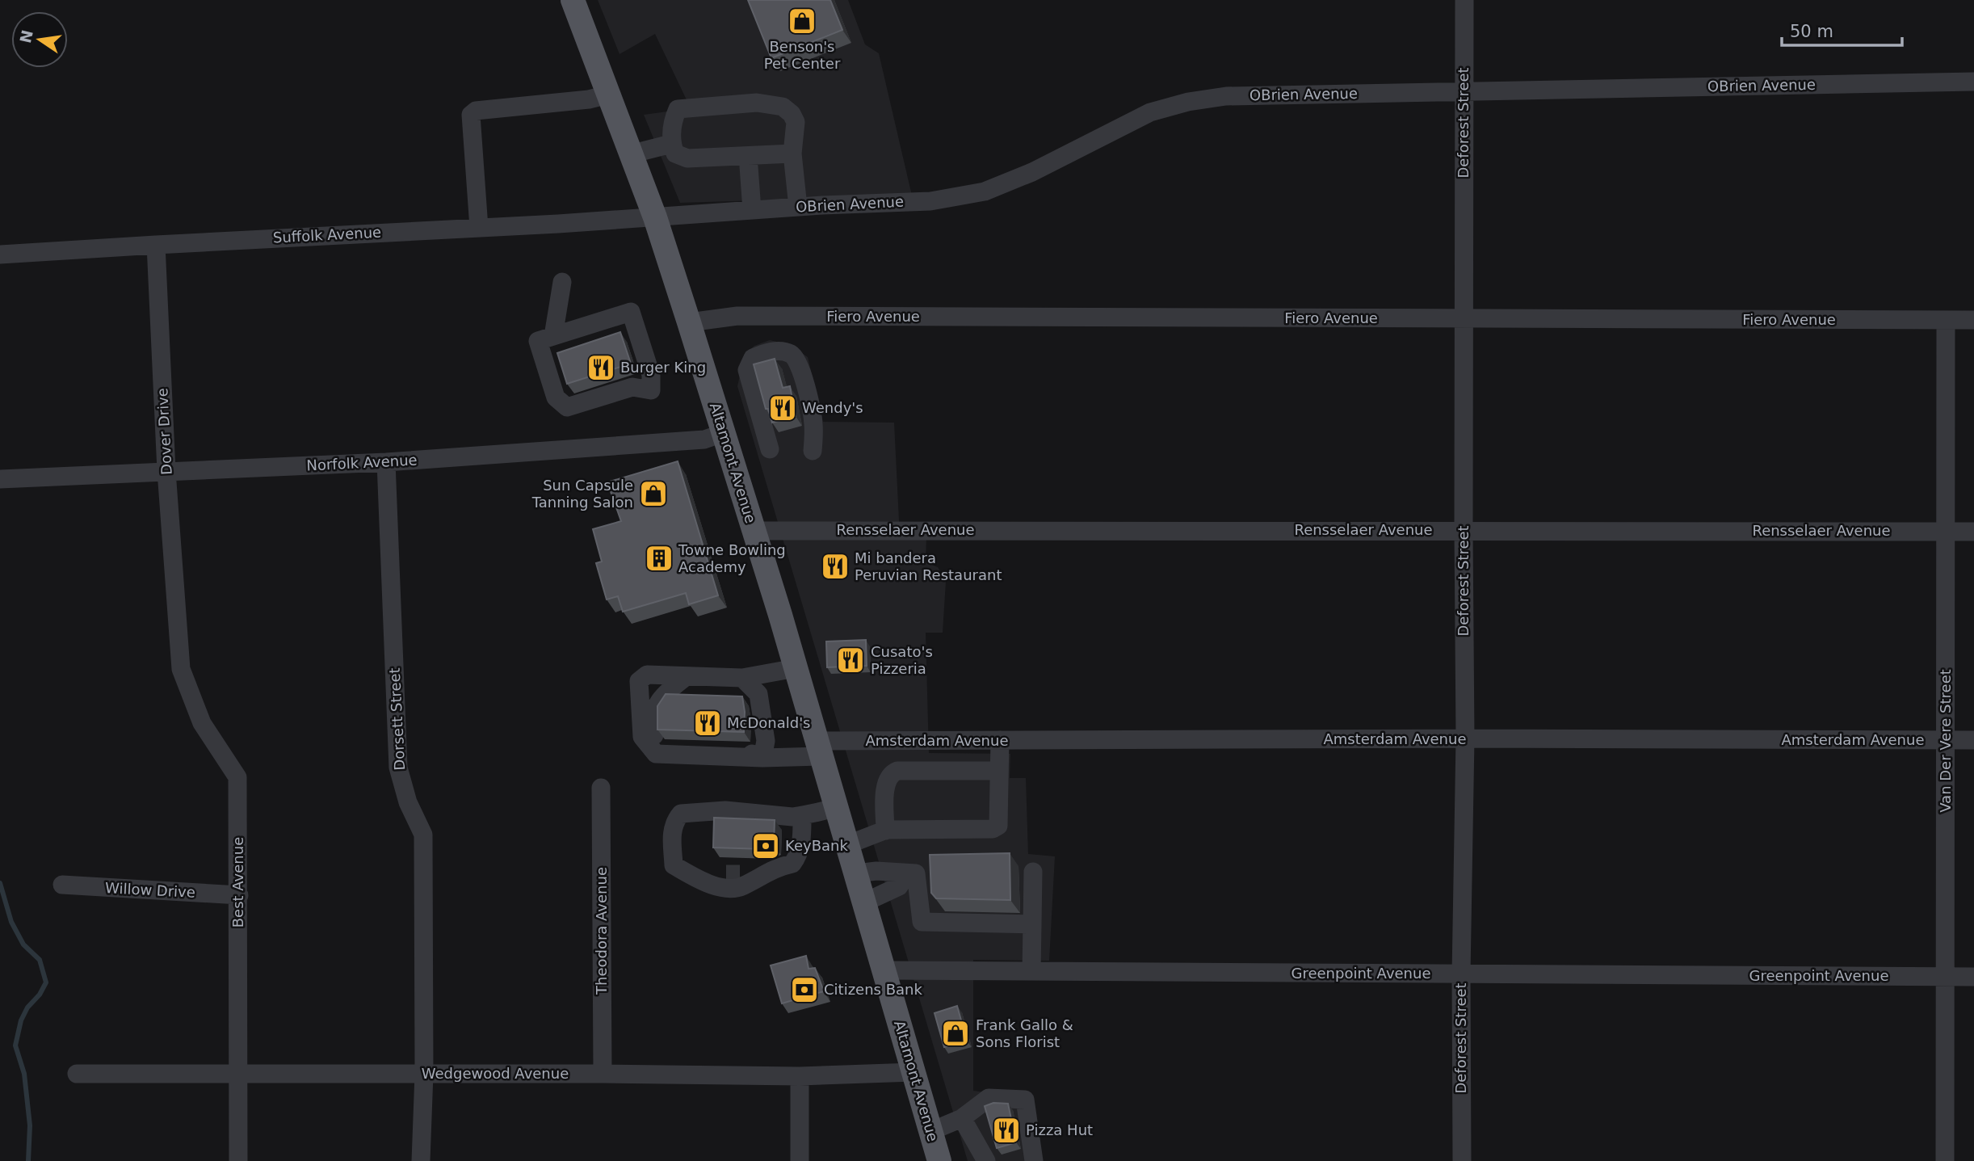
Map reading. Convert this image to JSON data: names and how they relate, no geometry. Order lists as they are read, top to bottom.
{
  "streets": {
    "main road": ["Altamont Avenue"],
    "street": [
      "OBrien Avenue",
      "Deforest Street",
      "Suffolk Avenue",
      "Fiero Avenue",
      "Dover Drive",
      "Norfolk Avenue",
      "Rensselaer Avenue",
      "Dorsett Street",
      "Amsterdam Avenue",
      "Van Der Vere Street",
      "Best Avenue",
      "Willow Drive",
      "Theodora Avenue",
      "Greenpoint Avenue",
      "Wedgewood Avenue"
    ]
  },
  "crossings": [
    ["OBrien Avenue", "Deforest Street"],
    ["OBrien Avenue", "Suffolk Avenue"],
    ["OBrien Avenue", "Altamont Avenue"],
    ["Deforest Street", "Fiero Avenue"],
    ["Deforest Street", "Rensselaer Avenue"],
    ["Deforest Street", "Amsterdam Avenue"],
    ["Deforest Street", "Greenpoint Avenue"],
    ["Suffolk Avenue", "Dover Drive"],
    ["Suffolk Avenue", "Altamont Avenue"],
    ["Fiero Avenue", "Altamont Avenue"],
    ["Fiero Avenue", "Van Der Vere Street"],
    ["Dover Drive", "Norfolk Avenue"],
    ["Dover Drive", "Best Avenue"],
    ["Norfolk Avenue", "Altamont Avenue"],
    ["Norfolk Avenue", "Dorsett Street"],
    ["Altamont Avenue", "Rensselaer Avenue"],
    ["Altamont Avenue", "Amsterdam Avenue"],
    ["Altamont Avenue", "Greenpoint Avenue"],
    ["Altamont Avenue", "Wedgewood Avenue"],
    ["Rensselaer Avenue", "Van Der Vere Street"],
    ["Dorsett Street", "Wedgewood Avenue"],
    ["Amsterdam Avenue", "Van Der Vere Street"],
    ["Van Der Vere Street", "Greenpoint Avenue"],
    ["Best Avenue", "Willow Drive"],
    ["Best Avenue", "Wedgewood Avenue"],
    ["Theodora Avenue", "Wedgewood Avenue"]
  ],
  "places": {
    "shop": ["Benson's Pet Center", "Sun Capsule Tanning Salon", "Frank Gallo & Sons Florist"],
    "restaurant": [
      "Burger King",
      "Wendy's",
      "Mi bandera Peruvian Restaurant",
      "Cusato's Pizzeria",
      "McDonald's",
      "Pizza Hut"
    ],
    "building": ["Towne Bowling Academy"],
    "bank": ["KeyBank", "Citizens Bank"]
  },
  "scale_bar": "50 m",
  "north": "left"
}
